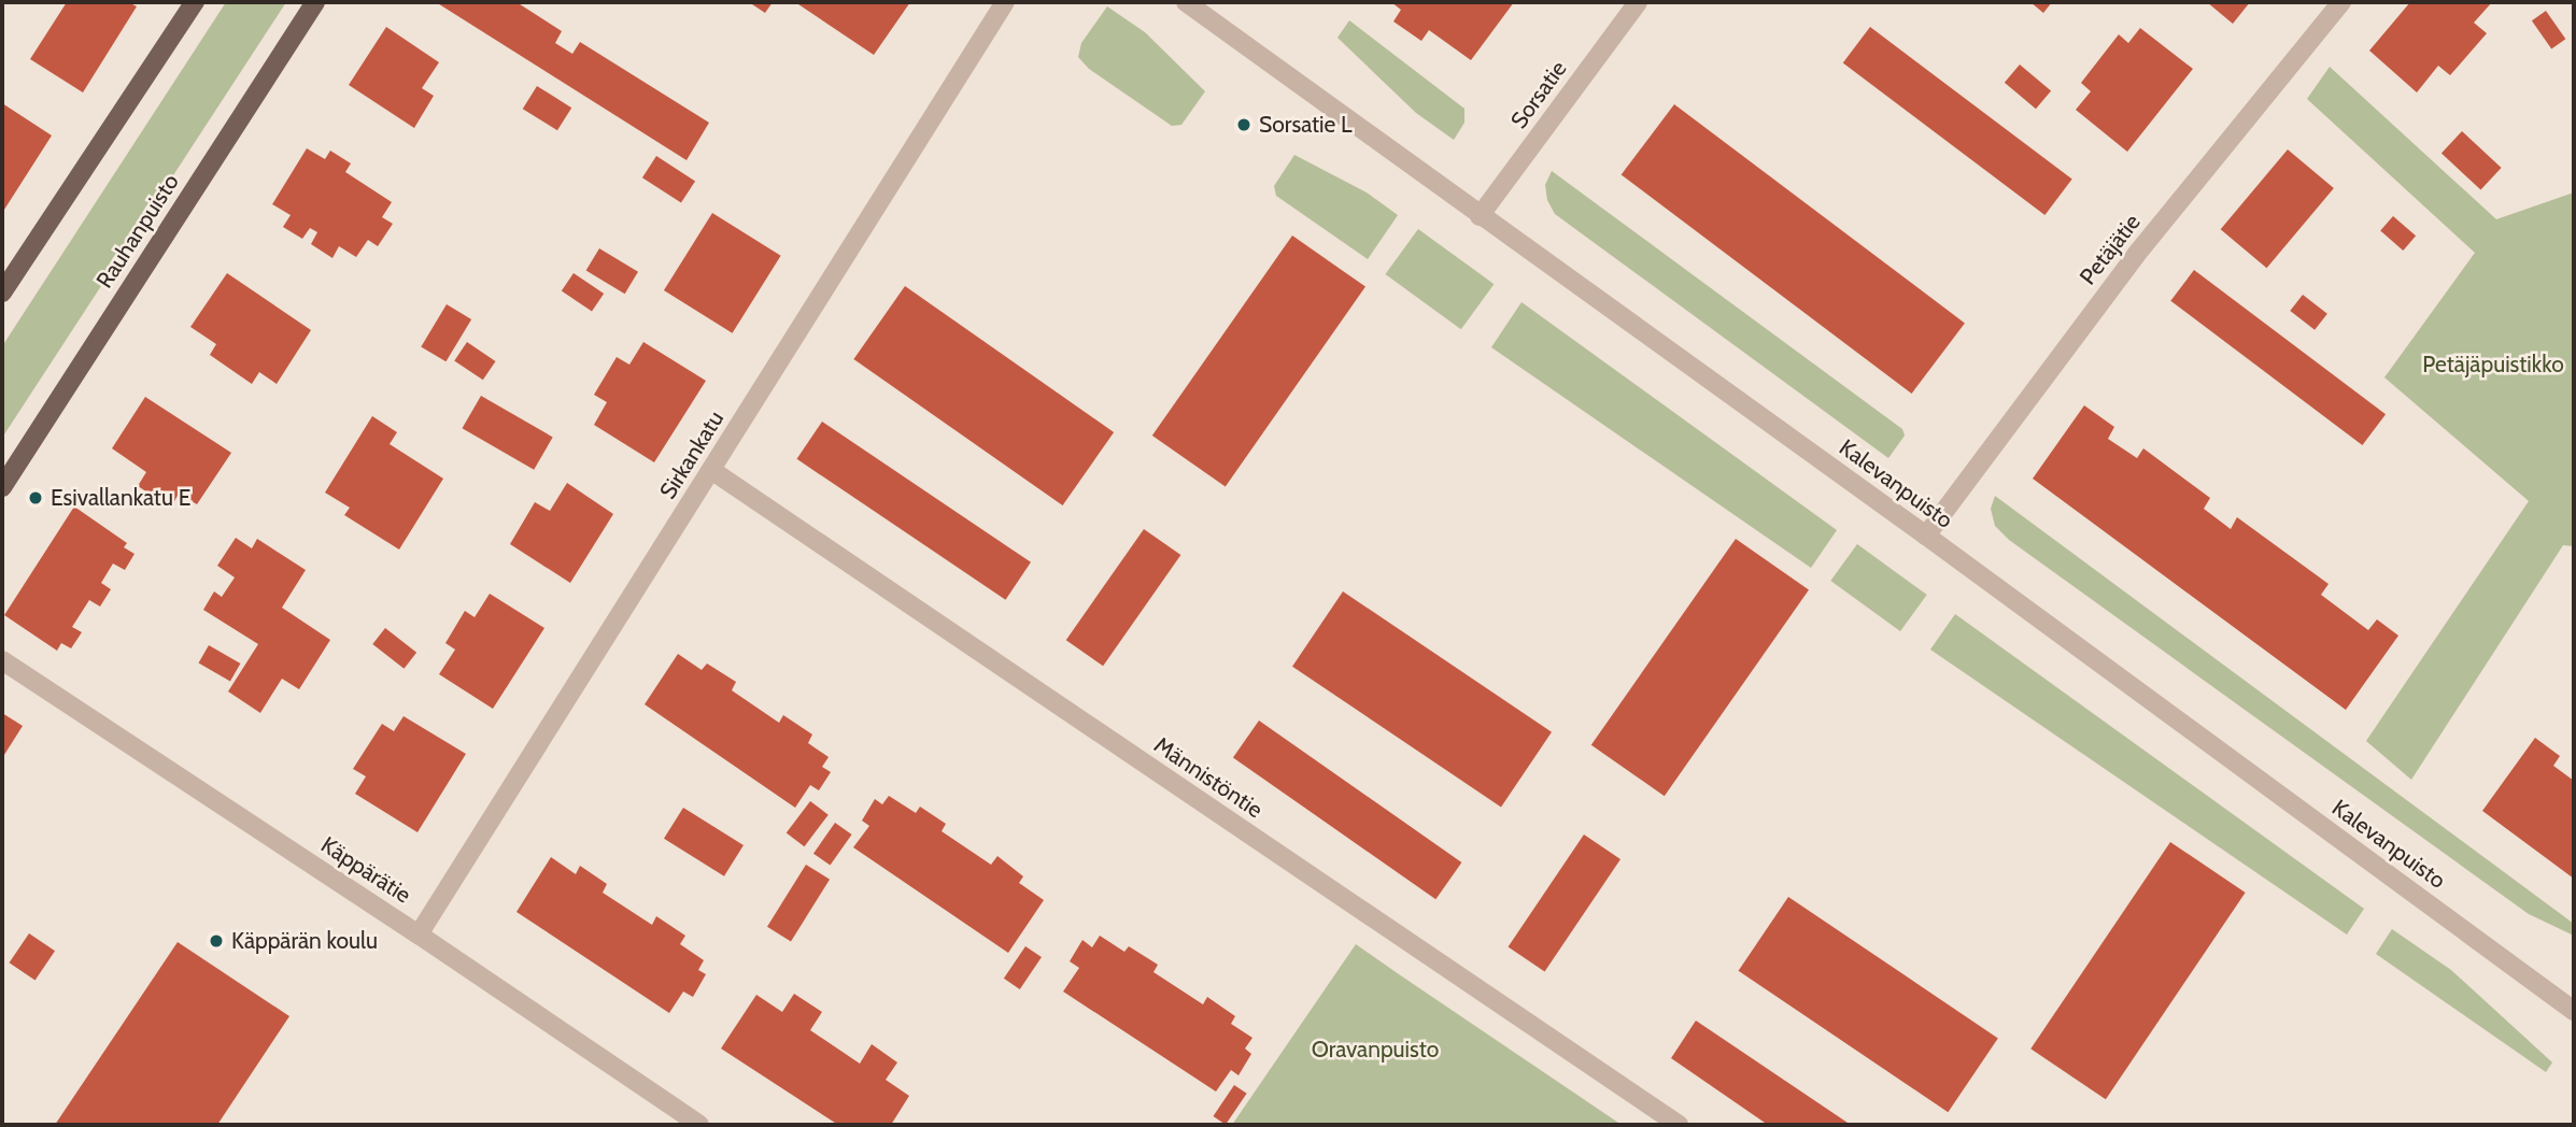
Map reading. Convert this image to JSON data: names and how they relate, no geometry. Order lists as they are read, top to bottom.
{
  "streets": {
    "main road": ["Rauhanpuisto"],
    "street": [
      "Sorsatie",
      "Petäjätie",
      "Sirkankatu",
      "Kalevanpuisto",
      "Männistöntie",
      "Käppärätie"
    ]
  },
  "crossings": [
    ["Sorsatie", "Kalevanpuisto"],
    ["Petäjätie", "Kalevanpuisto"],
    ["Sirkankatu", "Männistöntie"],
    ["Sirkankatu", "Käppärätie"]
  ],
  "parks": ["Petäjäpuistikko", "Oravanpuisto"],
  "places": ["Sorsatie L", "Esivallankatu E", "Käppärän koulu"]
}
